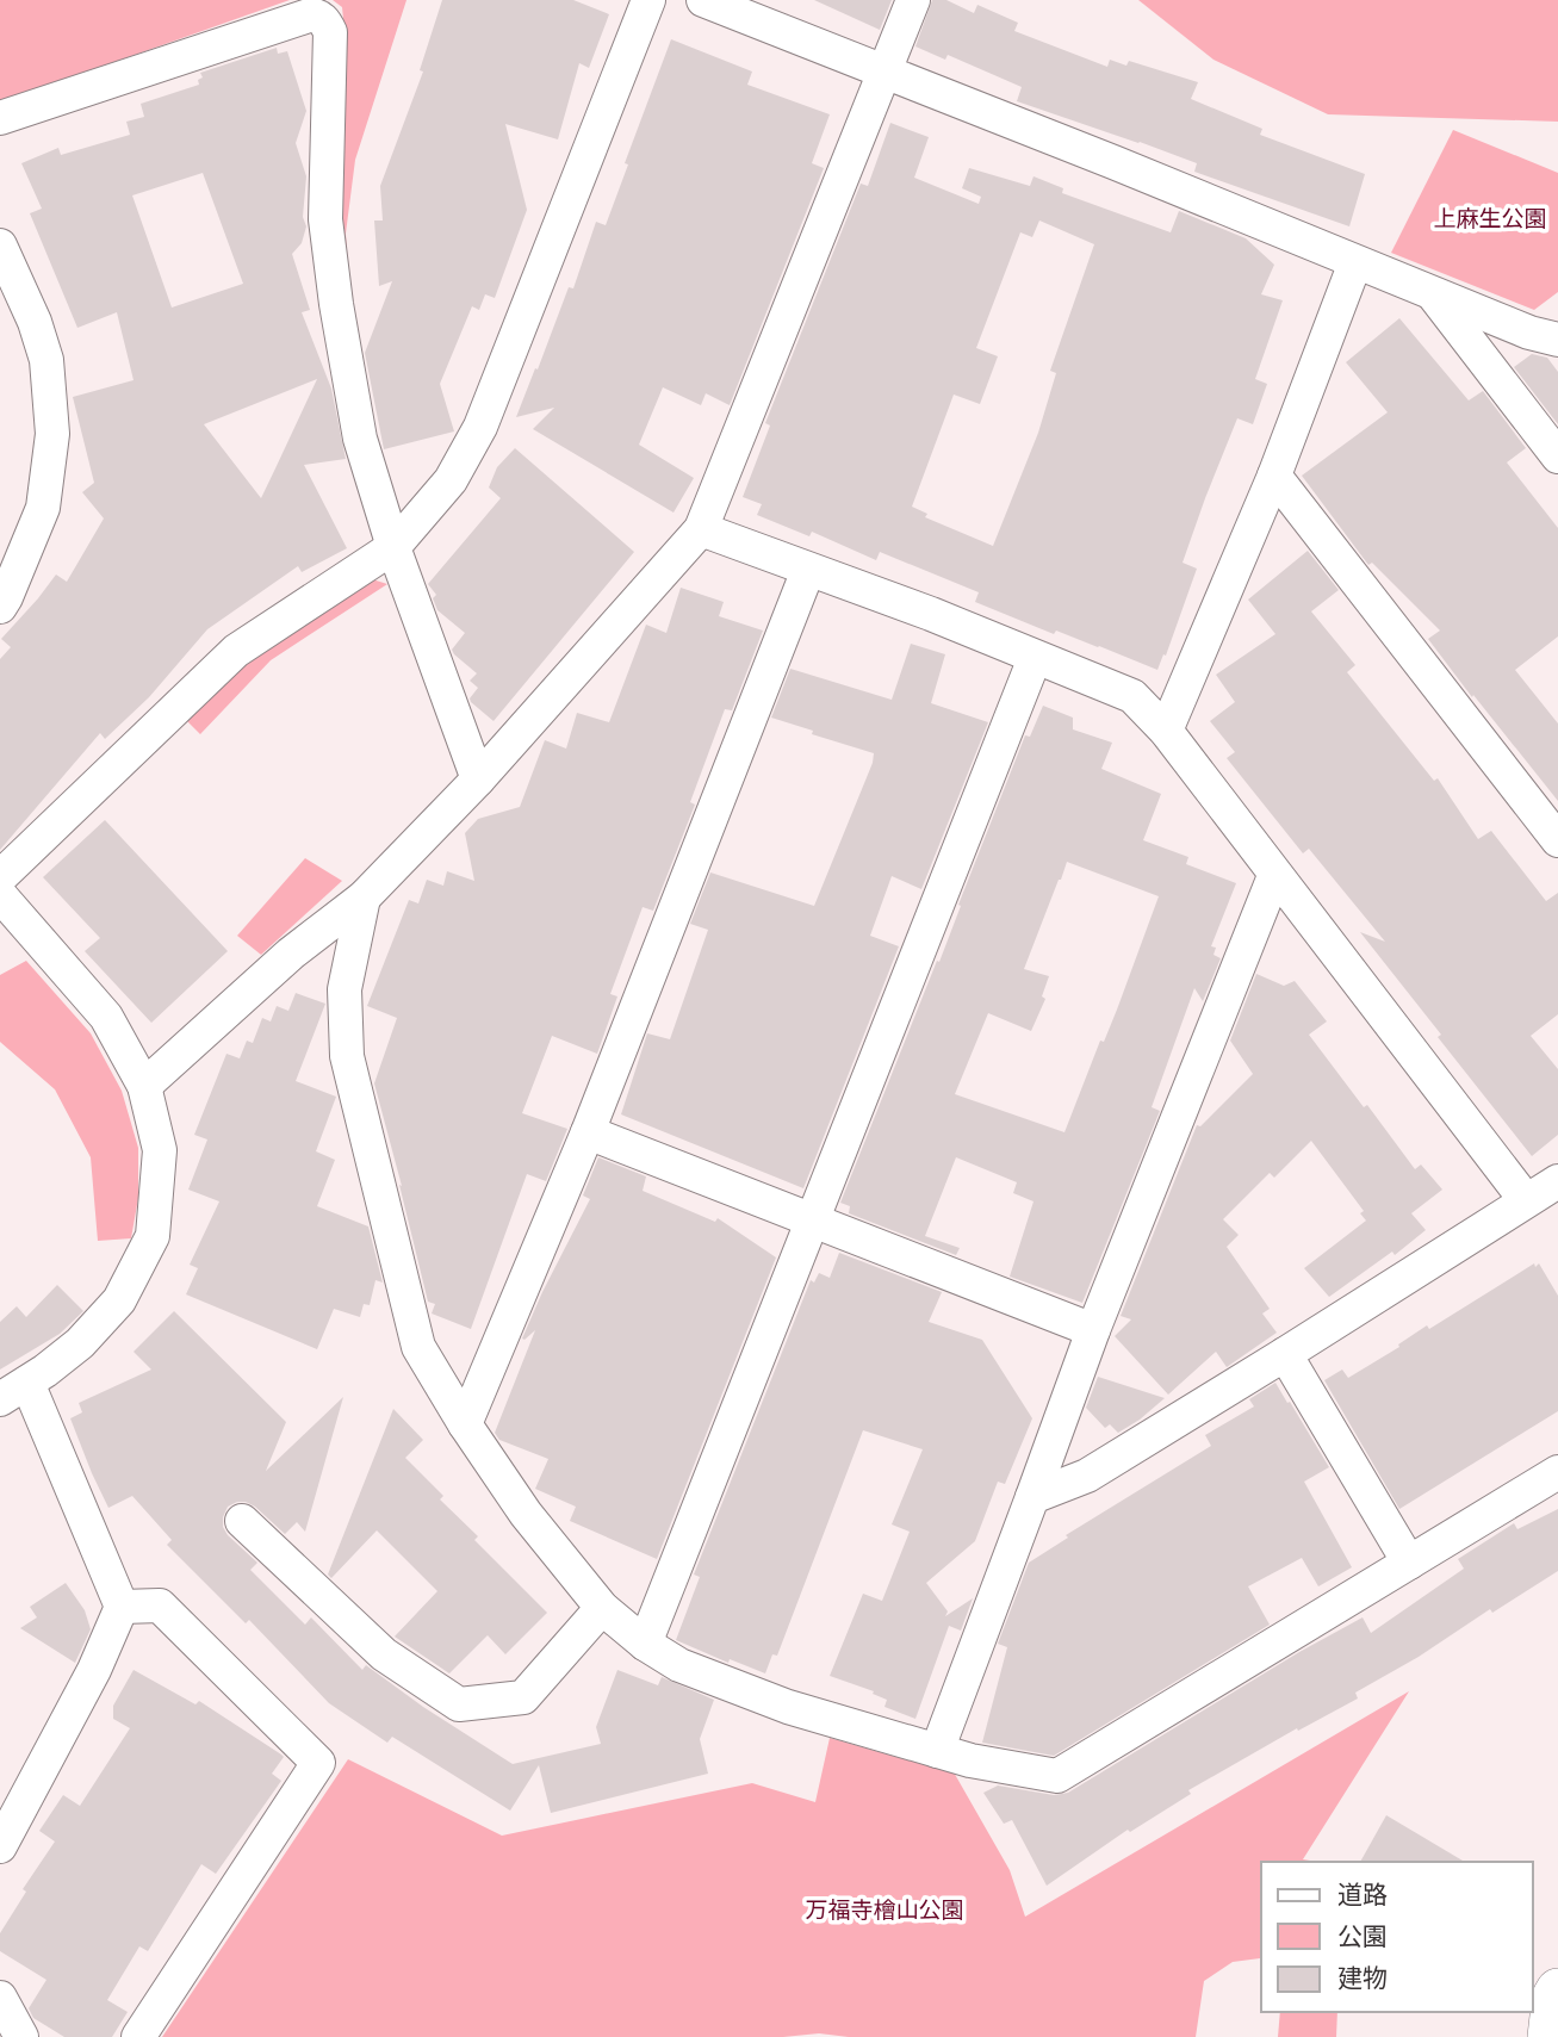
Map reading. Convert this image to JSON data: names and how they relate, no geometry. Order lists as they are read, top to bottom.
{
  "parks": ["上麻生公園", "万福寺檜山公園"],
  "legend": ["道路", "公園", "建物"]
}
